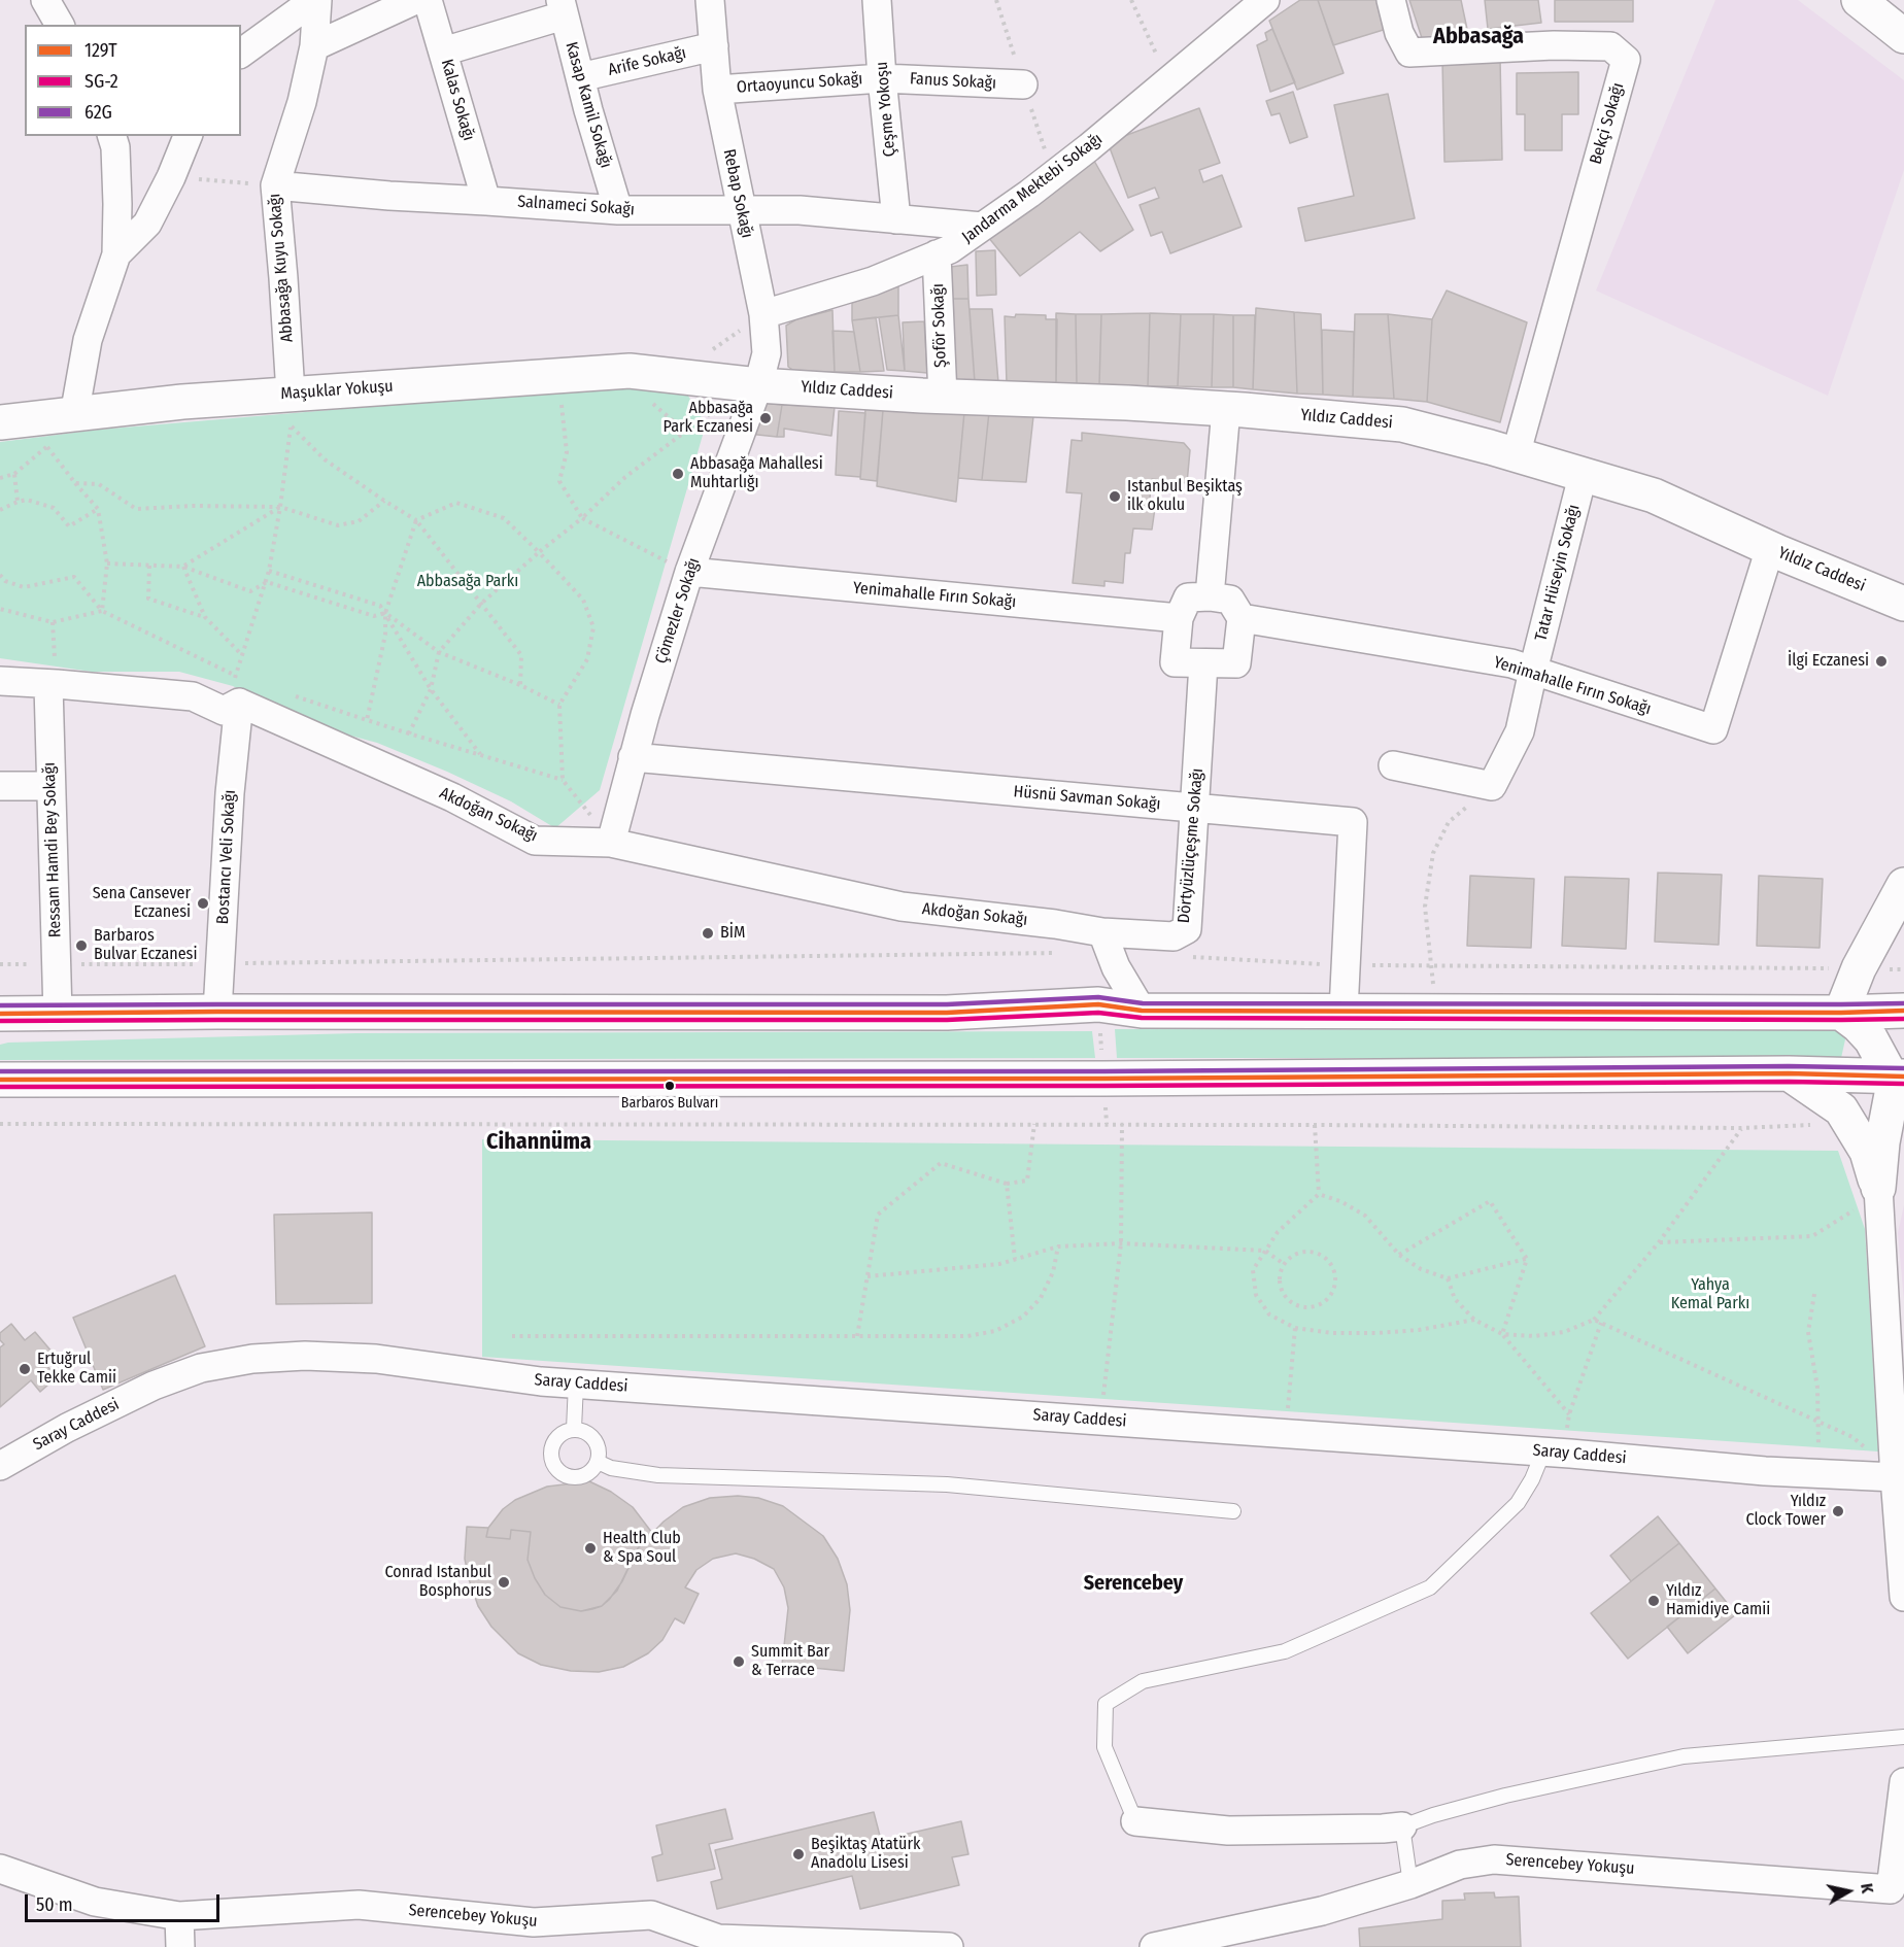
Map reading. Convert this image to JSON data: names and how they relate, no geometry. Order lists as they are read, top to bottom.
{
  "streets": {
    "main road": ["Maşuklar Yokuşu", "Yıldız Caddesi"],
    "street": [
      "Arife Sokağı",
      "Fanus Sokağı",
      "Ortaoyuncu Sokağı",
      "Kalas Sokağı",
      "Kasap Kamil Sokağı",
      "Çeşme Yokoşu",
      "Bekçi Sokağı",
      "Jandarma Mektebi Sokağı",
      "Rebap Sokağı",
      "Salnameci Sokağı",
      "Abbasağa Kuyu Sokağı",
      "Şoför Sokağı",
      "Tatar Hüseyin Sokağı",
      "Yenimahalle Fırın Sokağı",
      "Çömezler Sokağı",
      "Hüsnü Savman Sokağı",
      "Akdoğan Sokağı",
      "Dörtyüzlüçeşme Sokağı",
      "Ressam Hamdi Bey Sokağı",
      "Bostancı Veli Sokağı",
      "Saray Caddesi",
      "Serencebey Yokuşu"
    ]
  },
  "crossings": [
    ["Arife Sokağı", "Kasap Kamil Sokağı"],
    ["Arife Sokağı", "Rebap Sokağı"],
    ["Fanus Sokağı", "Ortaoyuncu Sokağı"],
    ["Fanus Sokağı", "Çeşme Yokoşu"],
    ["Ortaoyuncu Sokağı", "Çeşme Yokoşu"],
    ["Ortaoyuncu Sokağı", "Rebap Sokağı"],
    ["Kalas Sokağı", "Salnameci Sokağı"],
    ["Kasap Kamil Sokağı", "Salnameci Sokağı"],
    ["Çeşme Yokoşu", "Salnameci Sokağı"],
    ["Bekçi Sokağı", "Yıldız Caddesi"],
    ["Jandarma Mektebi Sokağı", "Rebap Sokağı"],
    ["Jandarma Mektebi Sokağı", "Salnameci Sokağı"],
    ["Jandarma Mektebi Sokağı", "Şoför Sokağı"],
    ["Rebap Sokağı", "Salnameci Sokağı"],
    ["Rebap Sokağı", "Maşuklar Yokuşu"],
    ["Rebap Sokağı", "Yıldız Caddesi"],
    ["Rebap Sokağı", "Çömezler Sokağı"],
    ["Salnameci Sokağı", "Abbasağa Kuyu Sokağı"],
    ["Abbasağa Kuyu Sokağı", "Maşuklar Yokuşu"],
    ["Şoför Sokağı", "Yıldız Caddesi"],
    ["Maşuklar Yokuşu", "Yıldız Caddesi"],
    ["Maşuklar Yokuşu", "Çömezler Sokağı"],
    ["Yıldız Caddesi", "Tatar Hüseyin Sokağı"],
    ["Yıldız Caddesi", "Yenimahalle Fırın Sokağı"],
    ["Yıldız Caddesi", "Çömezler Sokağı"],
    ["Tatar Hüseyin Sokağı", "Yenimahalle Fırın Sokağı"],
    ["Yenimahalle Fırın Sokağı", "Çömezler Sokağı"],
    ["Çömezler Sokağı", "Hüsnü Savman Sokağı"],
    ["Çömezler Sokağı", "Akdoğan Sokağı"],
    ["Hüsnü Savman Sokağı", "Dörtyüzlüçeşme Sokağı"],
    ["Akdoğan Sokağı", "Dörtyüzlüçeşme Sokağı"],
    ["Akdoğan Sokağı", "Ressam Hamdi Bey Sokağı"],
    ["Akdoğan Sokağı", "Bostancı Veli Sokağı"]
  ],
  "districts": ["Abbasağa", "Cihannüma", "Serencebey"],
  "parks": ["Abbasağa Parkı", "Yahya Kemal Parkı"],
  "places": [
    "Abbasağa Park Eczanesi",
    "Abbasağa Mahallesi Muhtarlığı",
    "Istanbul Beşiktaş ilk okulu",
    "İlgi Eczanesi",
    "Sena Cansever Eczanesi",
    "BİM",
    "Barbaros Bulvar Eczanesi",
    "Barbaros Bulvarı",
    "Ertuğrul Tekke Camii",
    "Yıldız Clock Tower",
    "Health Club & Spa Soul",
    "Conrad Istanbul Bosphorus",
    "Yıldız Hamidiye Camii",
    "Summit Bar & Terrace",
    "Beşiktaş Atatürk Anadolu Lisesi"
  ],
  "lines": ["transit line 62G", "transit line 129T", "transit line SG-2"],
  "legend": ["129T", "SG-2", "62G"],
  "scale_bar": "50 m",
  "north": "right"
}
